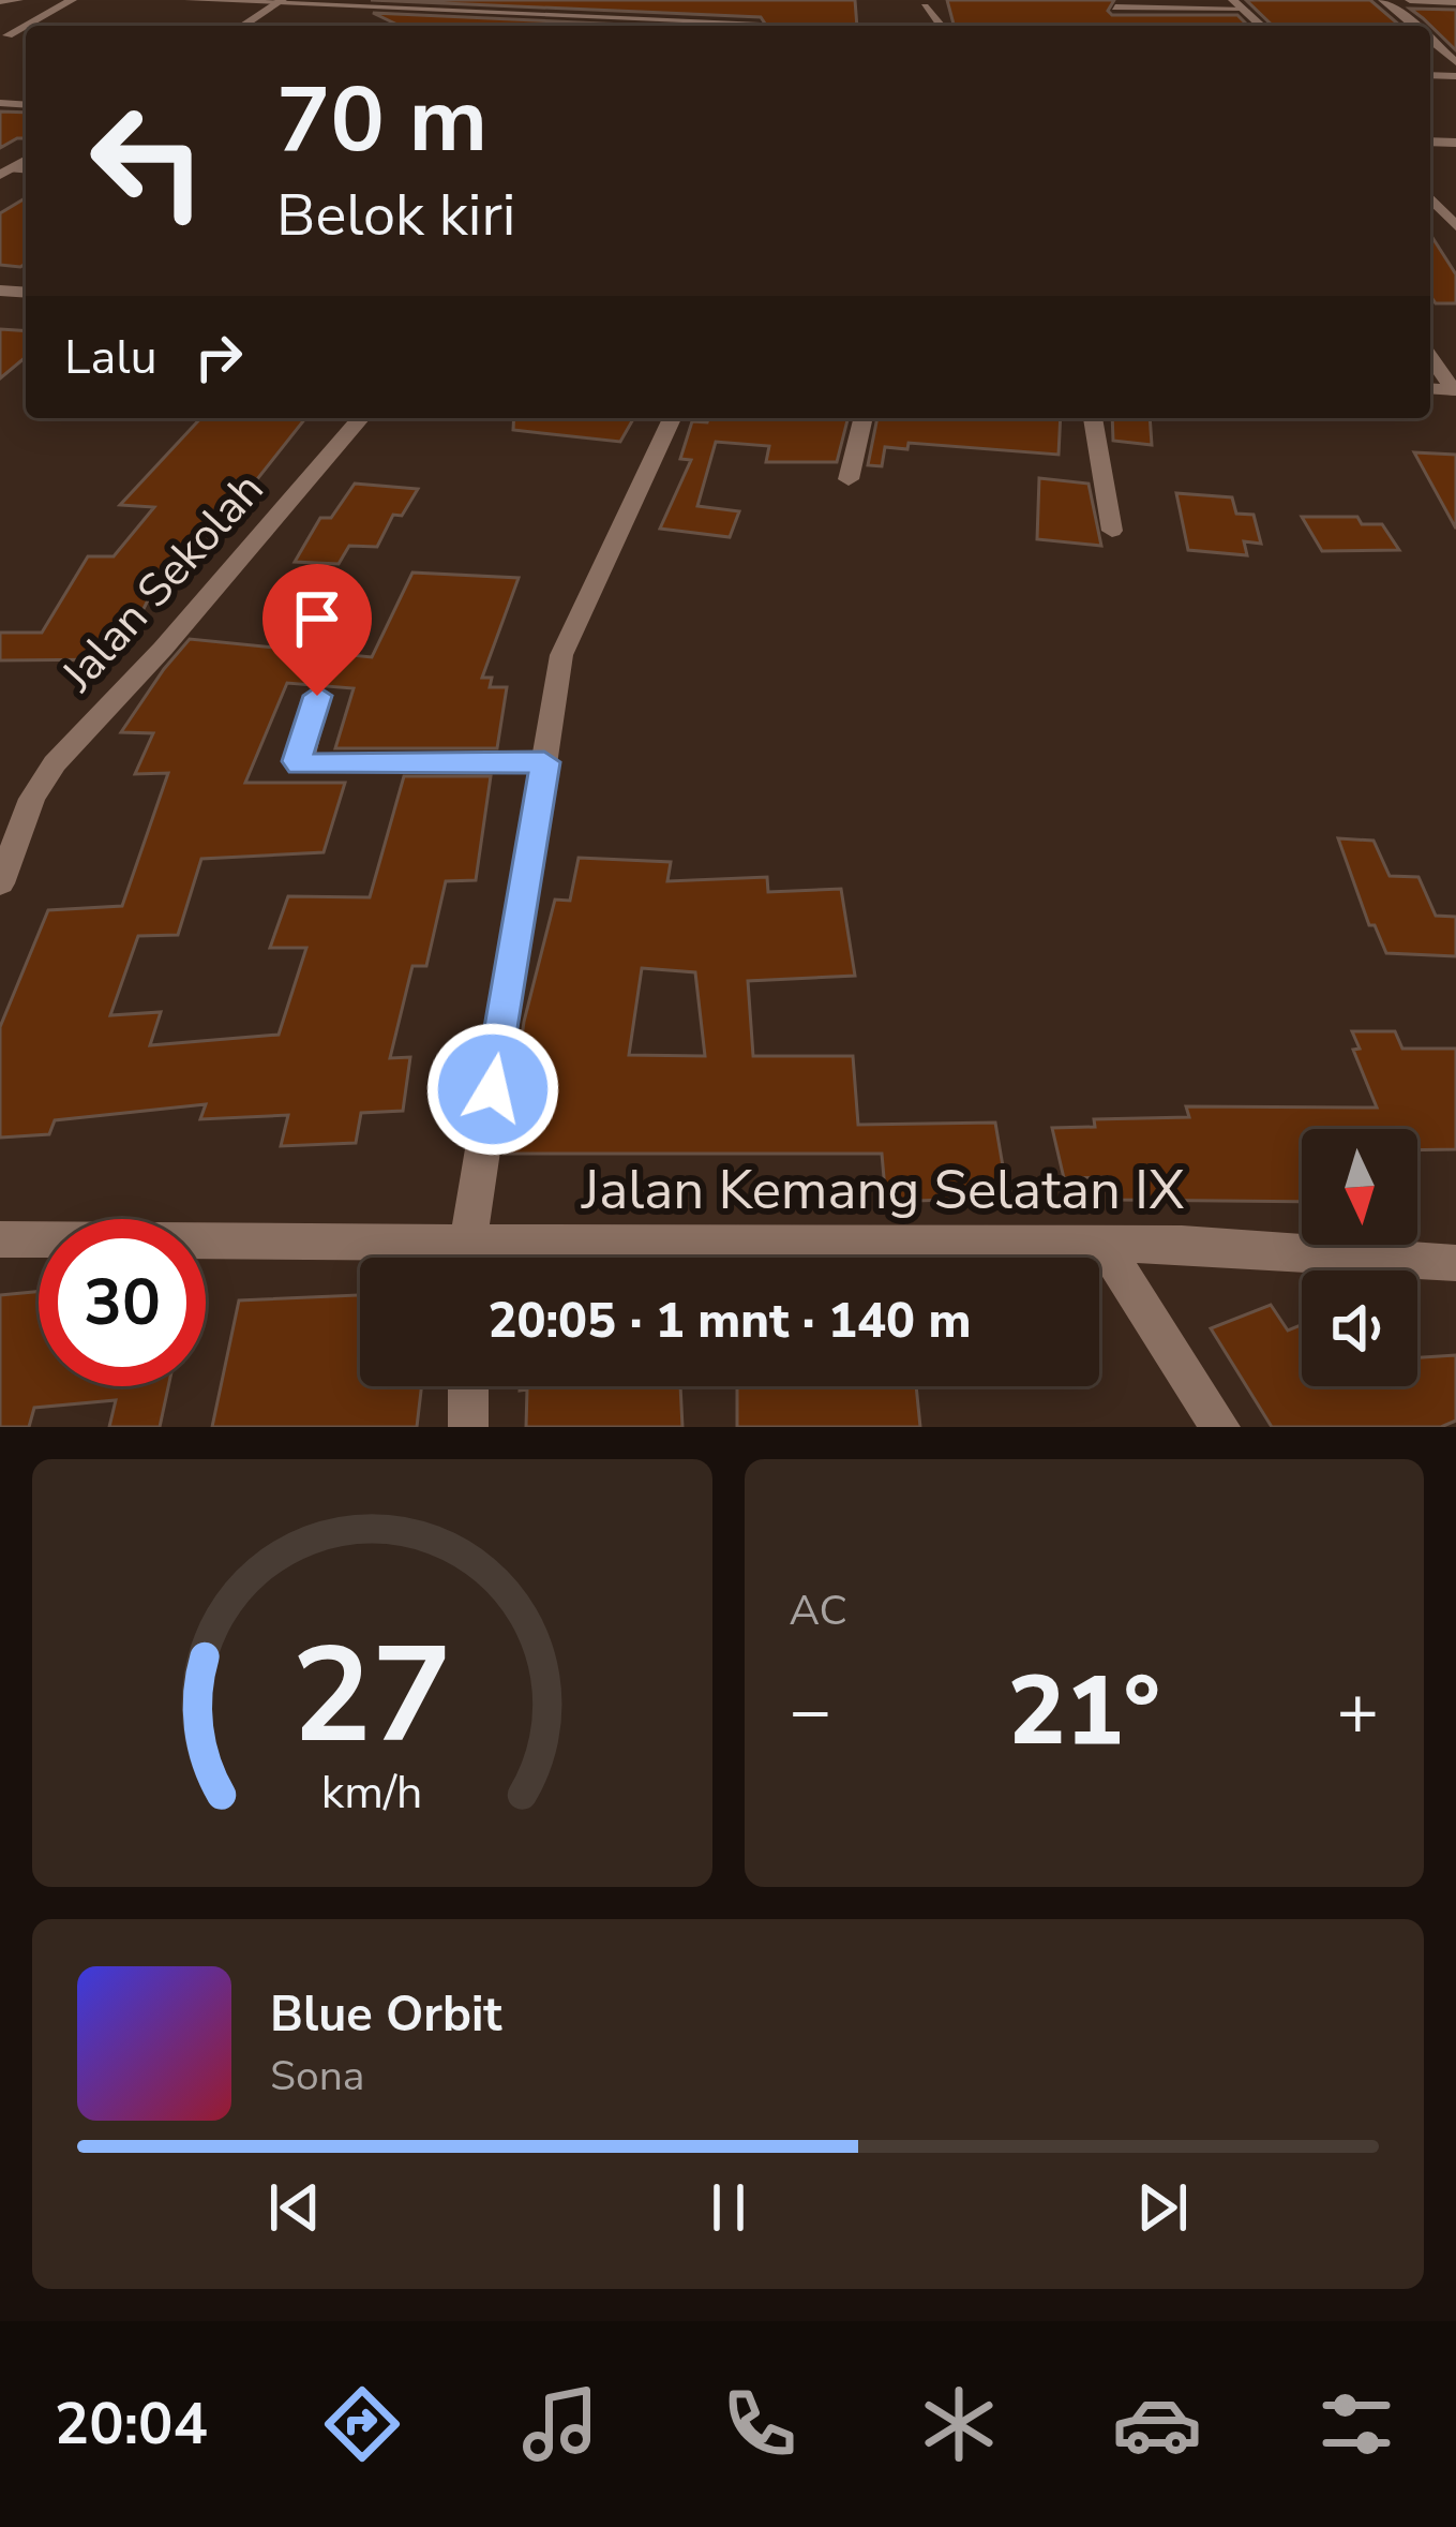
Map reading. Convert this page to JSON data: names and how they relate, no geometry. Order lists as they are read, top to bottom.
{
  "streets": {
    "street": ["Jalan Sekolah", "Jalan Kemang Selatan IX"]
  },
  "north": "bottom",
  "page": {
    "turn": ["70 m", "Belok kiri"],
    "then": "Lalu",
    "limit": "30",
    "trip": "20:05 · 1 mnt · 140 m",
    "tile": "AC",
    "heat": ["−", "21°", "+"],
    "song": ["Blue Orbit", "Sona"],
    "tabs": "20:04",
    "gauge": ["27", "km/h"]
  }
}
